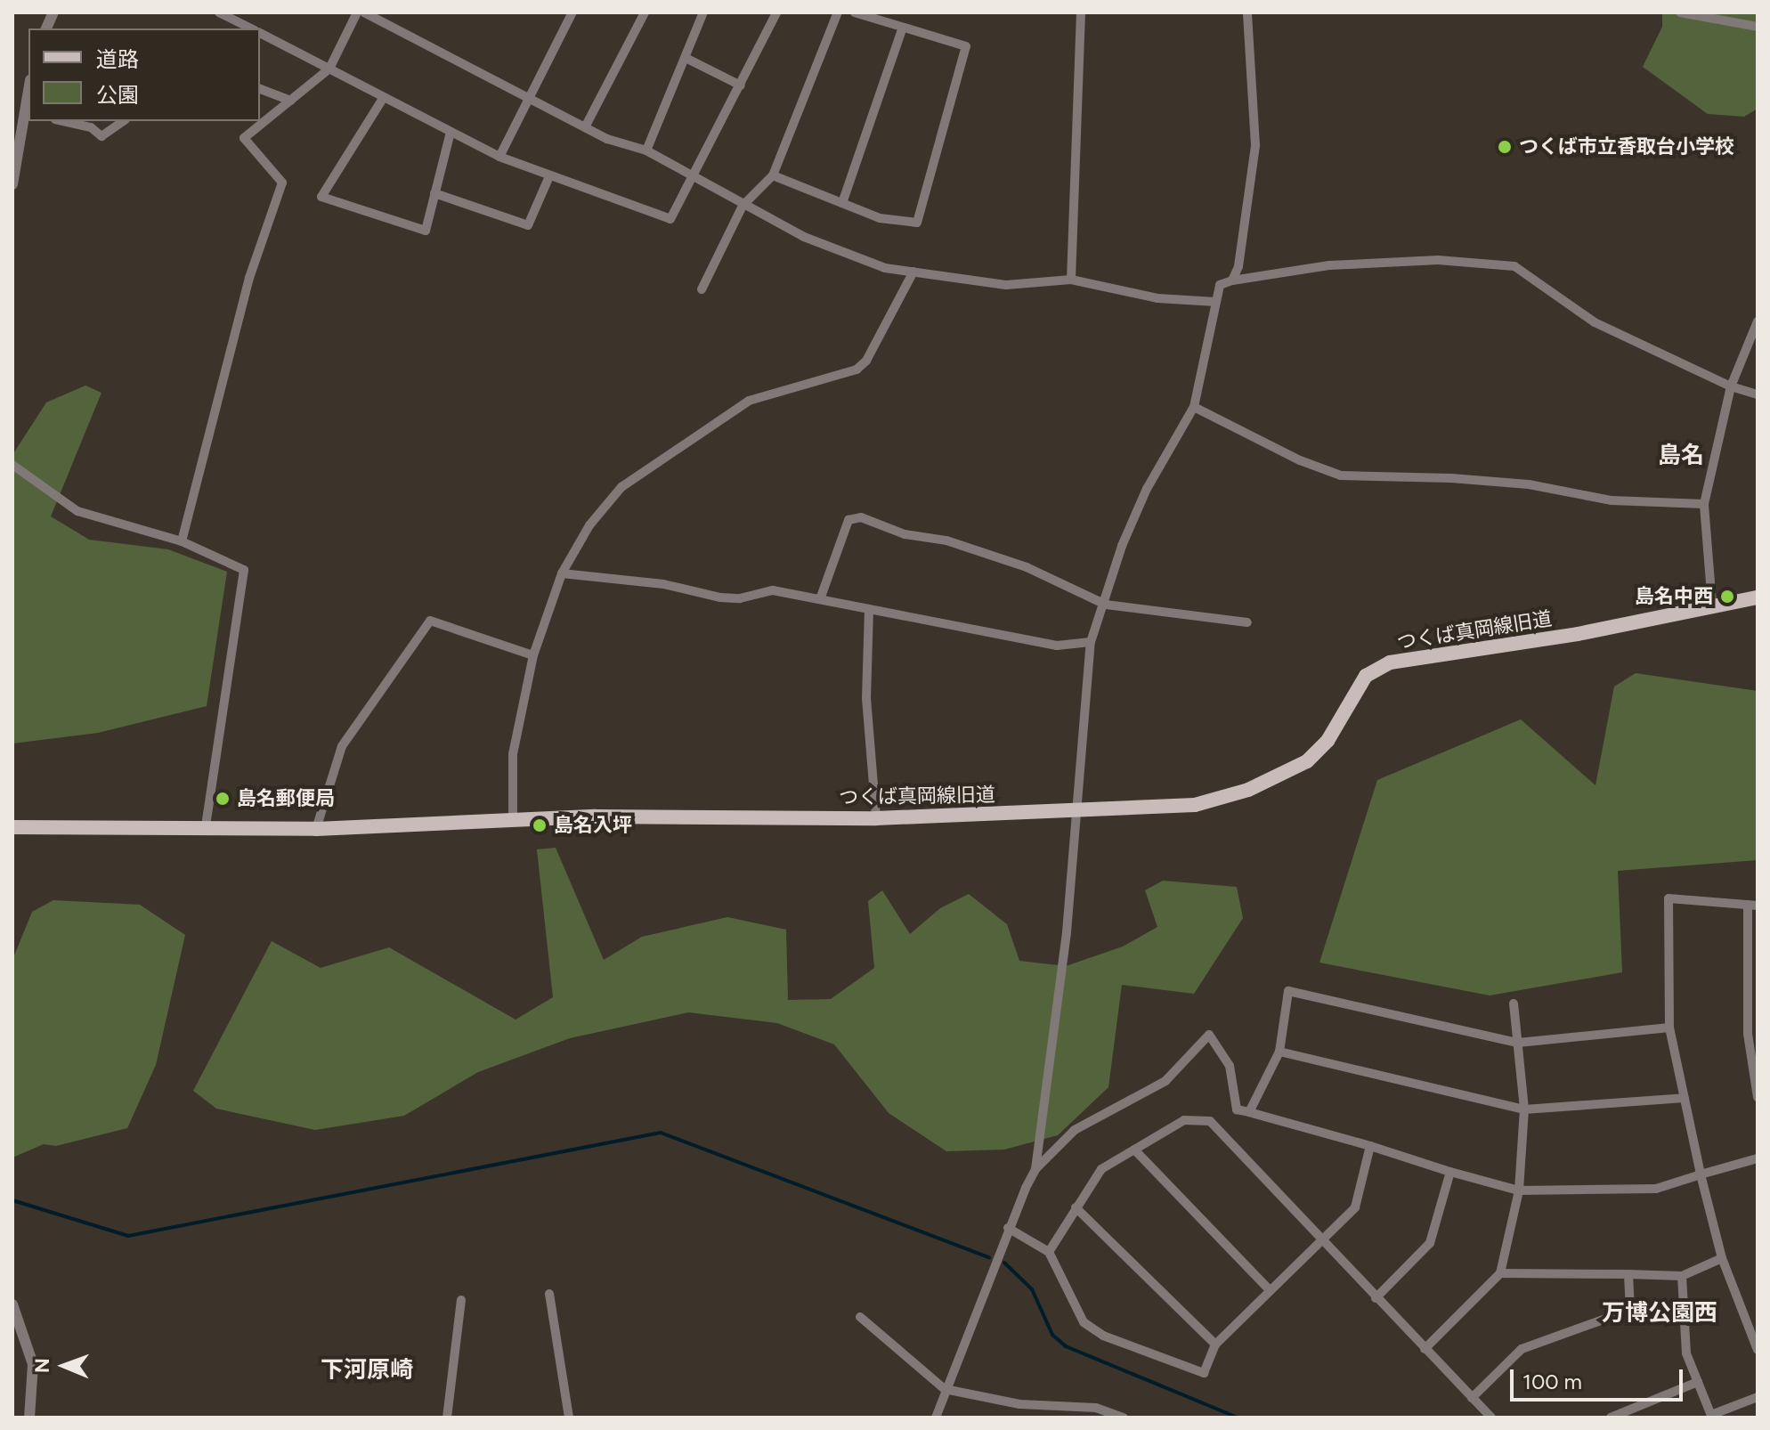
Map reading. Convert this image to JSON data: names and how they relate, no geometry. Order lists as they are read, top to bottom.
{
  "streets": {
    "main road": ["つくば真岡線旧道"]
  },
  "districts": ["島名", "万博公園西", "下河原崎"],
  "places": [
    "つくば市立香取台小学校",
    "島名中西",
    "島名郵便局",
    "島名入坪"
  ],
  "legend": ["道路", "公園"],
  "scale_bar": "100 m",
  "north": "left"
}
